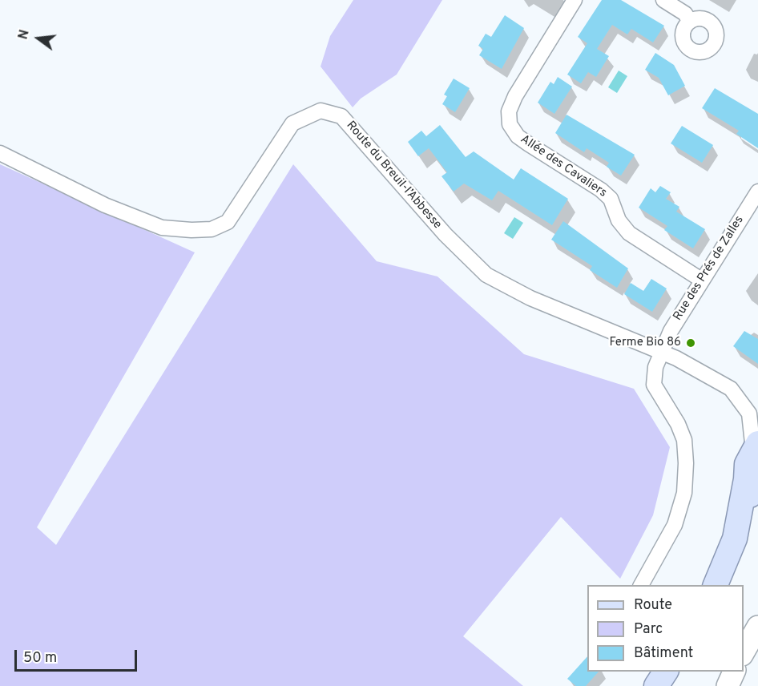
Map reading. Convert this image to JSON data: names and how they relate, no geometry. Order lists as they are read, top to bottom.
{
  "streets": {
    "street": ["Allée des Cavaliers", "Route du Breuil-l’Abbesse", "Rue des Prés de Zalles"]
  },
  "crossings": [
    ["Allée des Cavaliers", "Rue des Prés de Zalles"],
    ["Route du Breuil-l’Abbesse", "Rue des Prés de Zalles"]
  ],
  "places": ["Ferme Bio 86"],
  "legend": ["Route", "Parc", "Bâtiment"],
  "scale_bar": "50 m",
  "north": "left"
}
